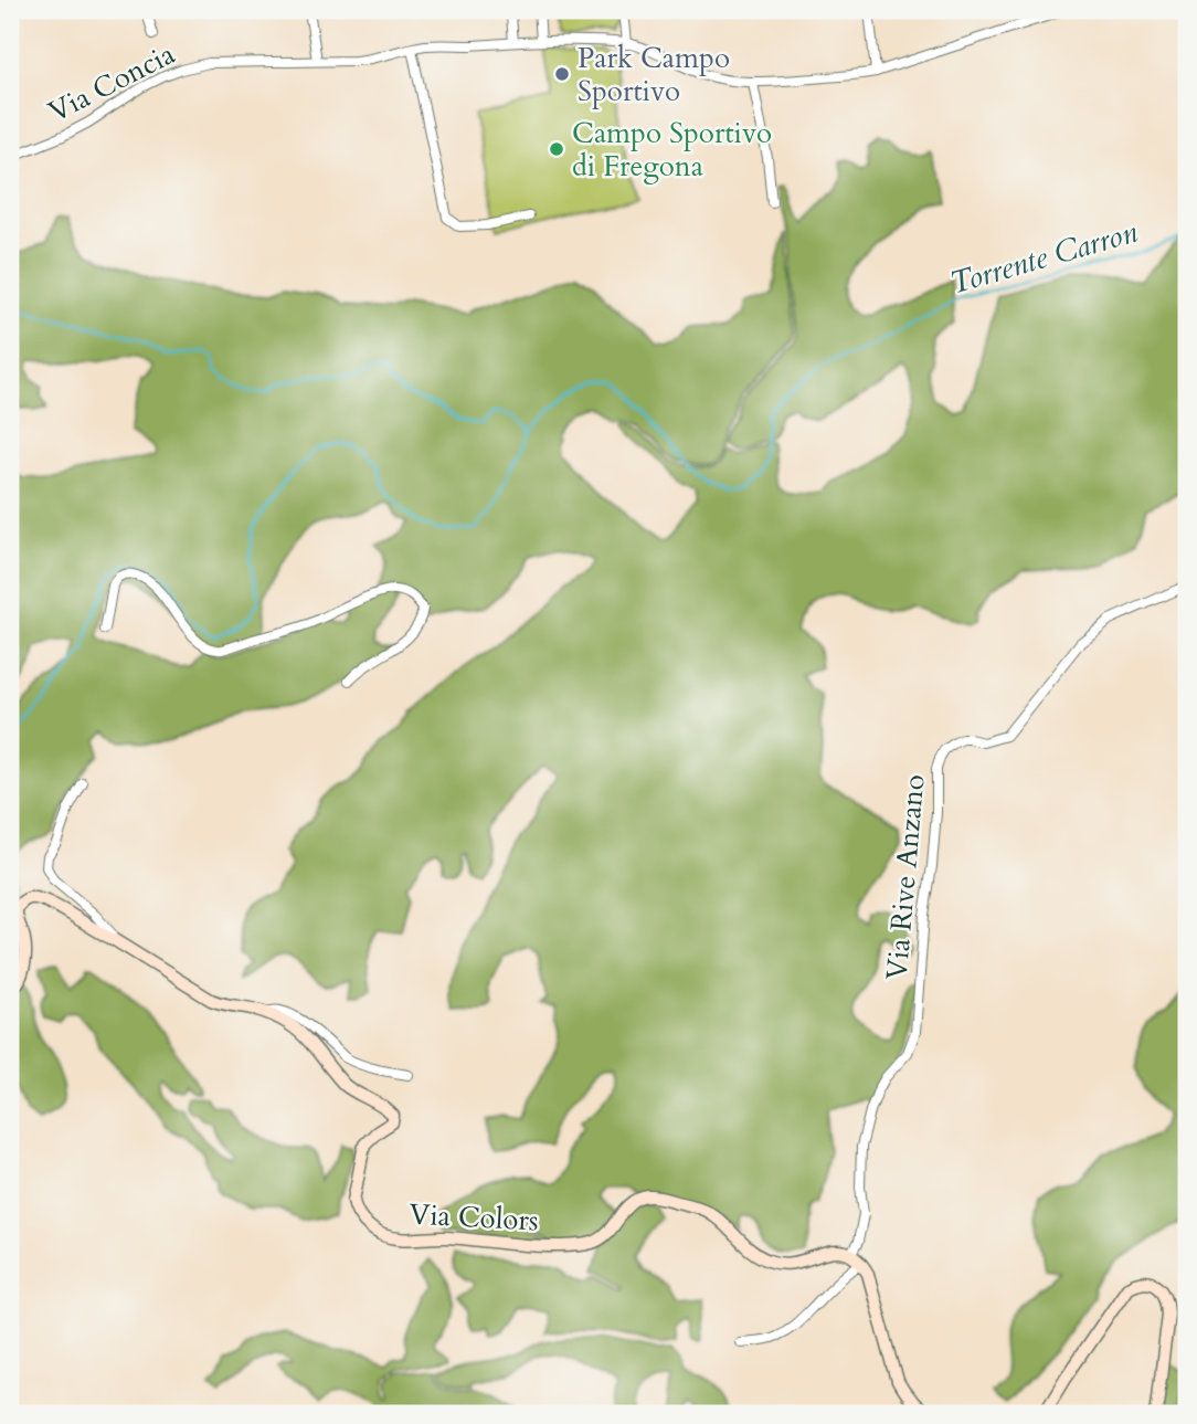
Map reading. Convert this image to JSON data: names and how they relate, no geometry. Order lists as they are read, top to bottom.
{
  "streets": {
    "street": ["Via Concia", "Via Rive Anzano", "Via Colors"]
  },
  "crossings": [
    ["Via Rive Anzano", "Via Colors"]
  ],
  "water": ["Torrente Carron"],
  "places": ["Park Campo Sportivo", "Campo Sportivo di Fregona"]
}
